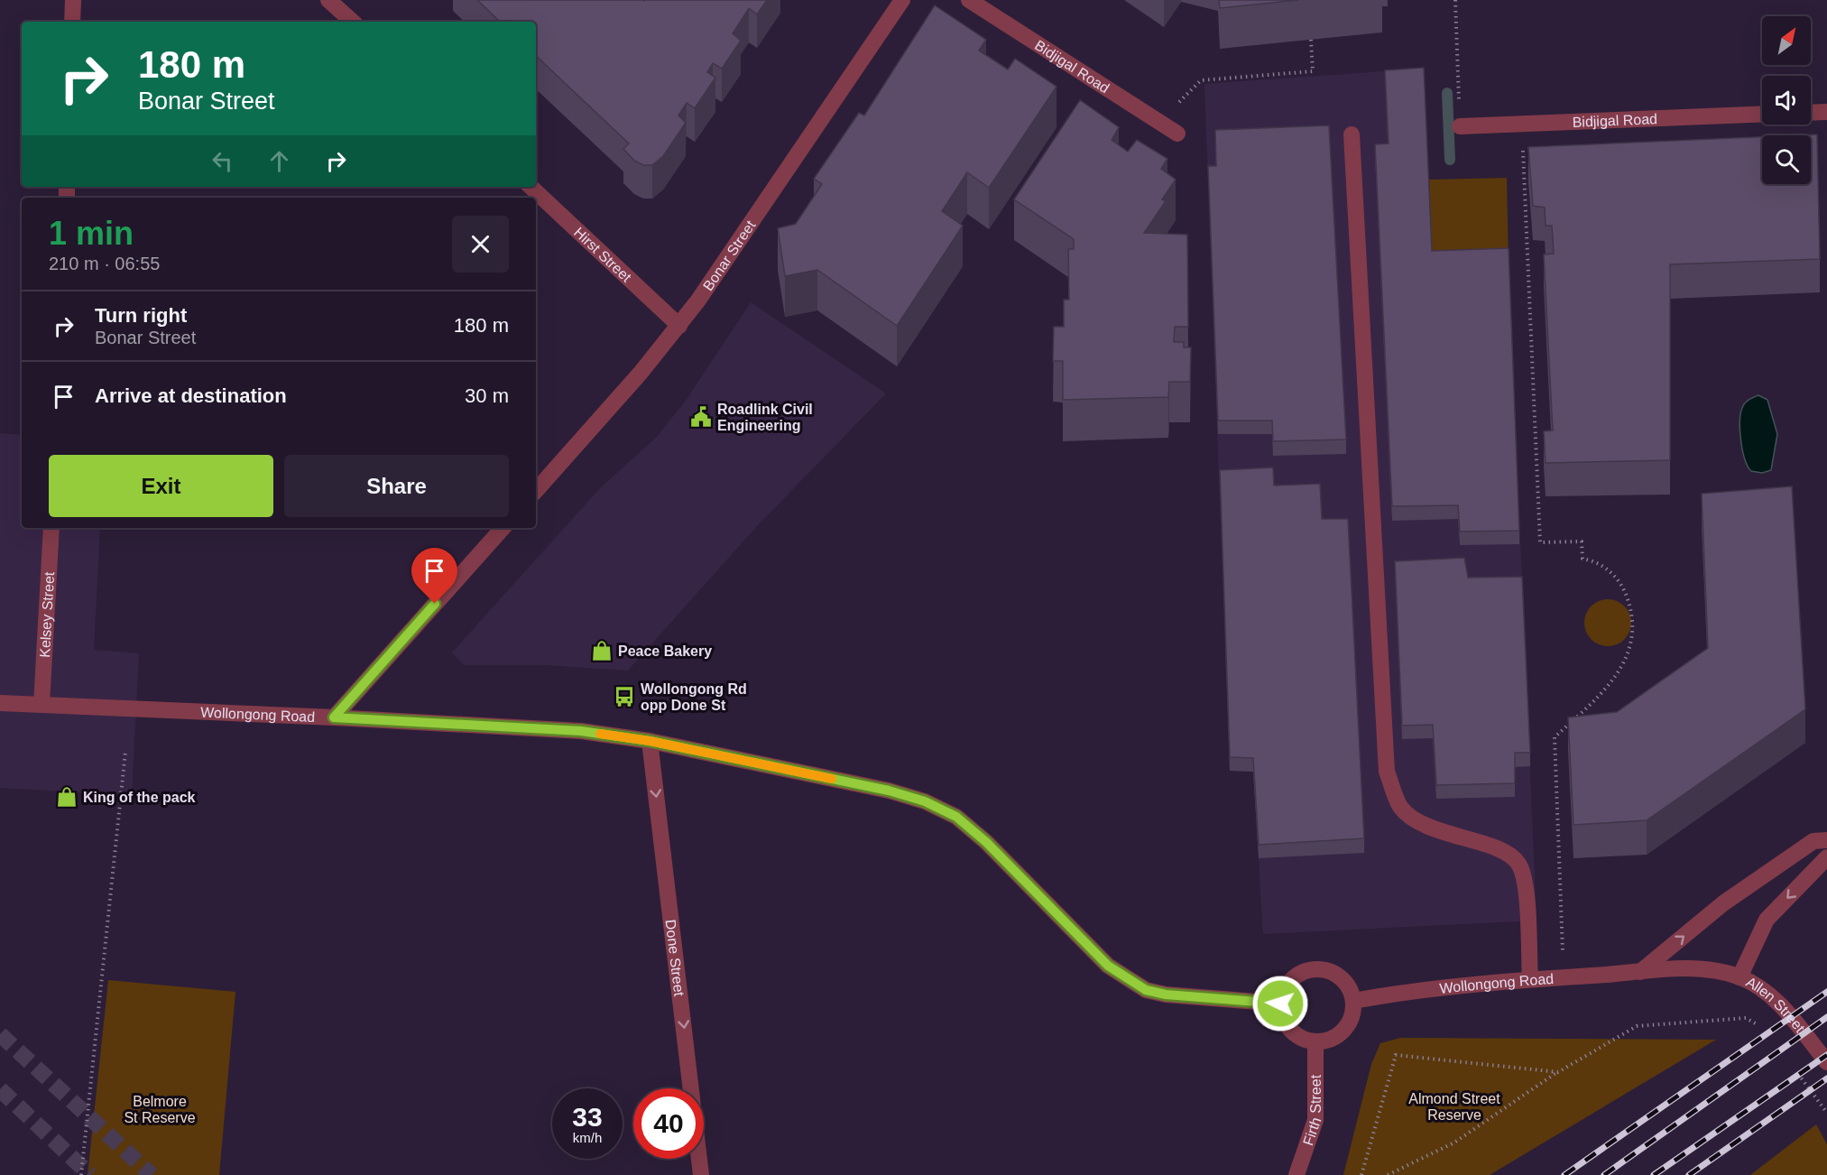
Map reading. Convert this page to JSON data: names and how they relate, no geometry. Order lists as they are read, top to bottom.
{
  "streets": {
    "street": [
      "Bidjigal Road",
      "Hirst Street",
      "Bonar Street",
      "Kelsey Street",
      "Wollongong Road",
      "Done Street",
      "Allen Street",
      "Firth Street"
    ]
  },
  "crossings": [
    ["Hirst Street", "Bonar Street"],
    ["Kelsey Street", "Wollongong Road"],
    ["Wollongong Road", "Done Street"],
    ["Wollongong Road", "Allen Street"],
    ["Wollongong Road", "Firth Street"]
  ],
  "one_way": ["Done Street"],
  "parks": ["Almond Street Reserve", "Belmore St Reserve"],
  "places": {
    "public building": ["Roadlink Civil Engineering"],
    "shop": ["Peace Bakery", "King of the pack"],
    "bus stop": ["Wollongong Rd opp Done St"]
  },
  "north": "top right",
  "page": {
    "turn": ["180 m", "Bonar Street"],
    "heading": ["1 min", "210 m · 06:55"],
    "list": [
      {
        "name": "Turn right",
        "note": "Bonar Street",
        "value": "180 m"
      },
      {
        "name": "Arrive at destination",
        "value": "30 m"
      }
    ],
    "buttons": ["Exit", "Share"],
    "speed": "33 km/h",
    "limit": "40"
  }
}
